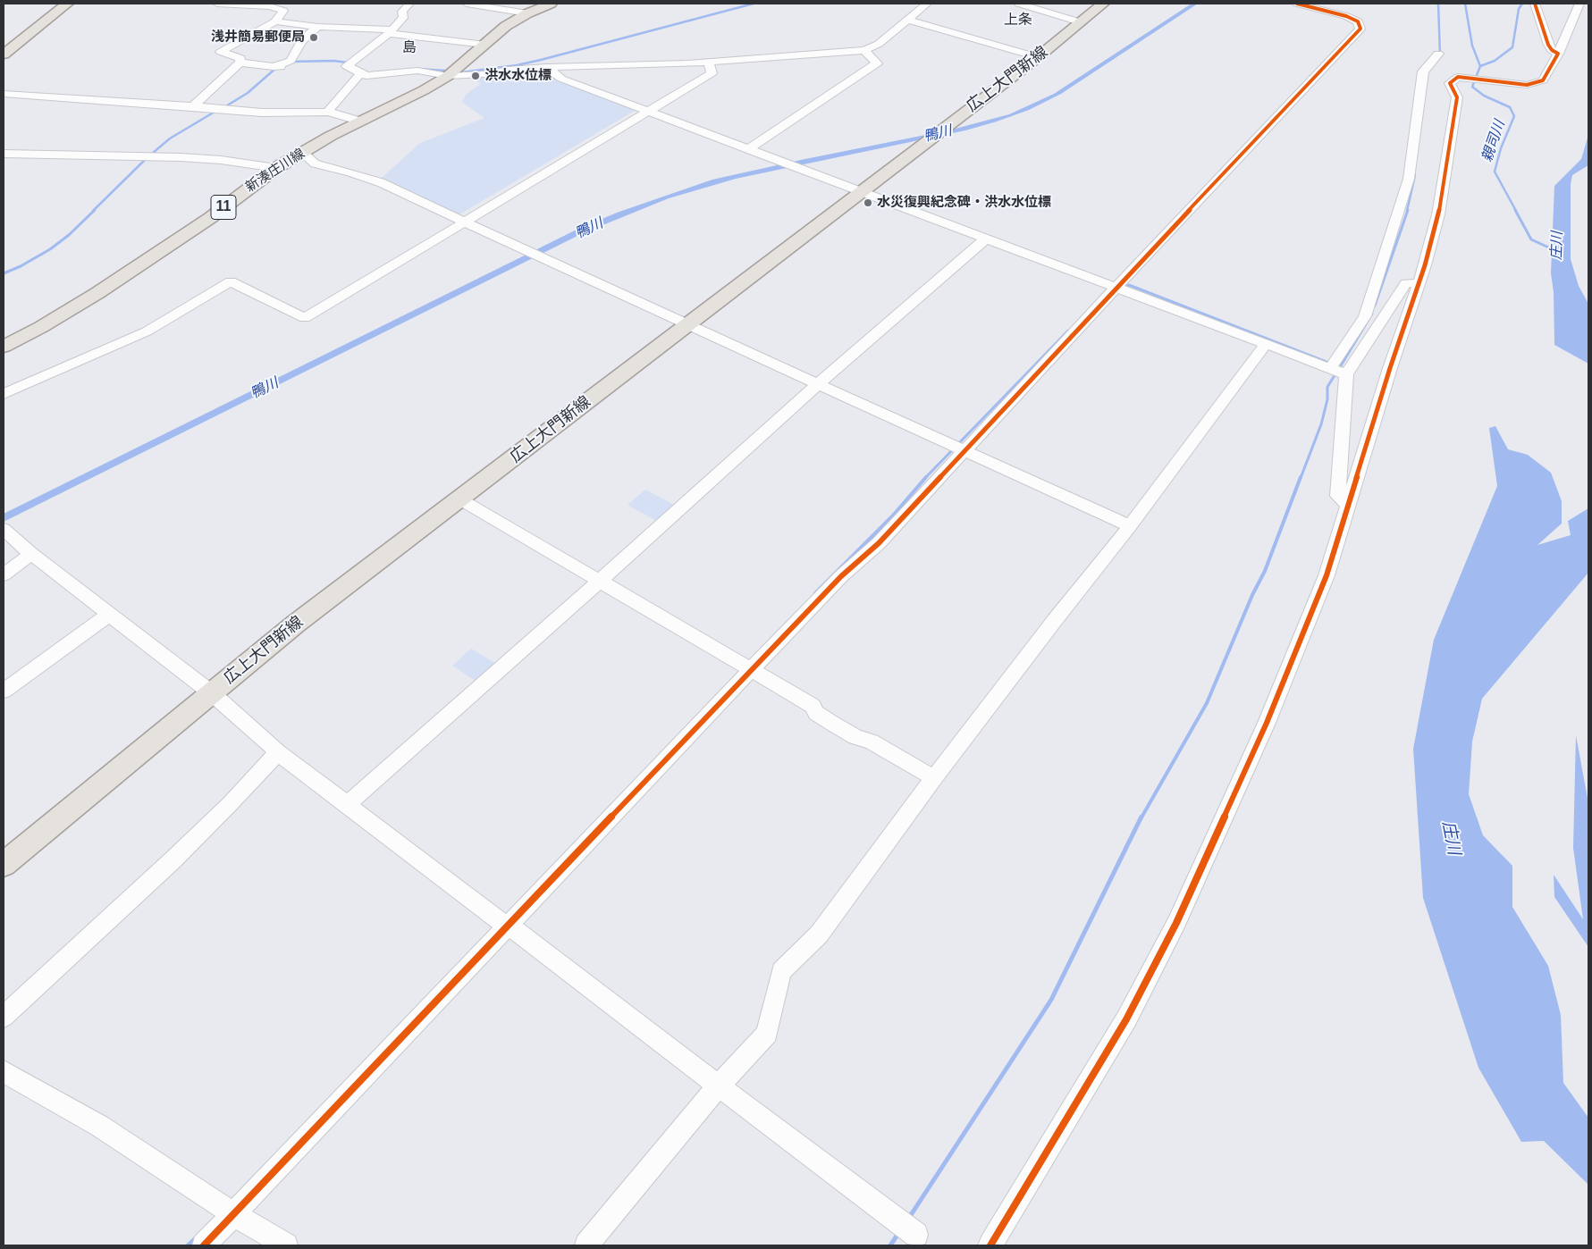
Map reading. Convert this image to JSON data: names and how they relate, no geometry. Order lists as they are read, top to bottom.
{
  "streets": {
    "main road": ["広上大門新線", "新湊庄川線", "11"]
  },
  "districts": ["上条", "島"],
  "water": ["鴨川", "親司川", "庄川"],
  "places": ["浅井簡易郵便局", "洪水水位標", "水災復興紀念碑・洪水水位標"]
}
